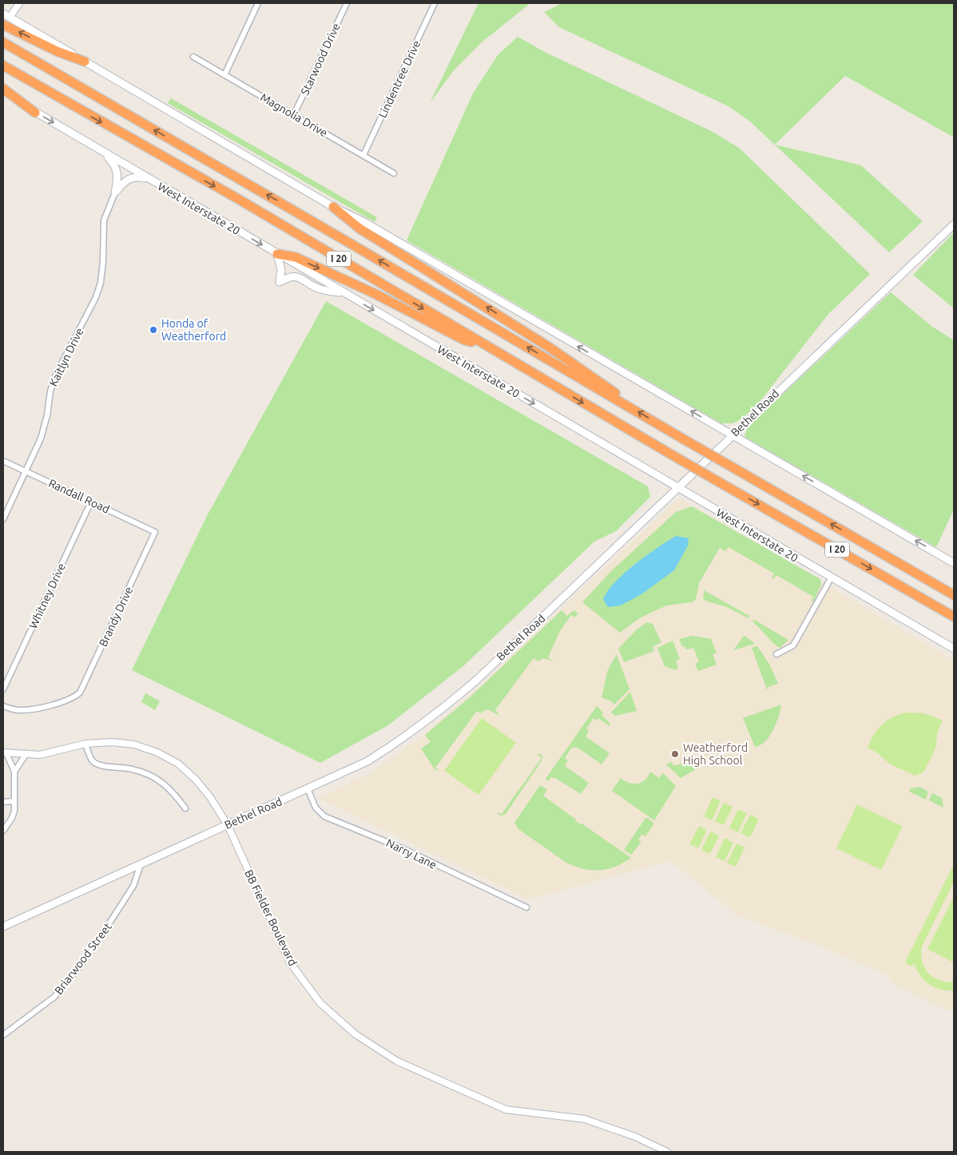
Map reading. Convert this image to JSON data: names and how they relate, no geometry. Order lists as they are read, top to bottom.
{
  "streets": {
    "highway": ["I 20"],
    "main road": ["West Interstate 20", "Kaitlyn Drive", "Bethel Road"],
    "street": [
      "Starwood Drive",
      "Lindentree Drive",
      "Magnolia Drive",
      "Randall Road",
      "Whitney Drive",
      "Brandy Drive",
      "Narry Lane",
      "BB Fielder Boulevard",
      "Briarwood Street"
    ]
  },
  "crossings": [
    ["Starwood Drive", "Magnolia Drive"],
    ["Lindentree Drive", "Magnolia Drive"],
    ["West Interstate 20", "Kaitlyn Drive"],
    ["West Interstate 20", "Bethel Road"],
    ["Kaitlyn Drive", "Randall Road"],
    ["Bethel Road", "Narry Lane"],
    ["Bethel Road", "BB Fielder Boulevard"],
    ["Bethel Road", "Briarwood Street"],
    ["Randall Road", "Whitney Drive"],
    ["Randall Road", "Brandy Drive"]
  ],
  "one_way": ["West Interstate 20"],
  "places": ["Honda of Weatherford", "Weatherford High School"]
}
